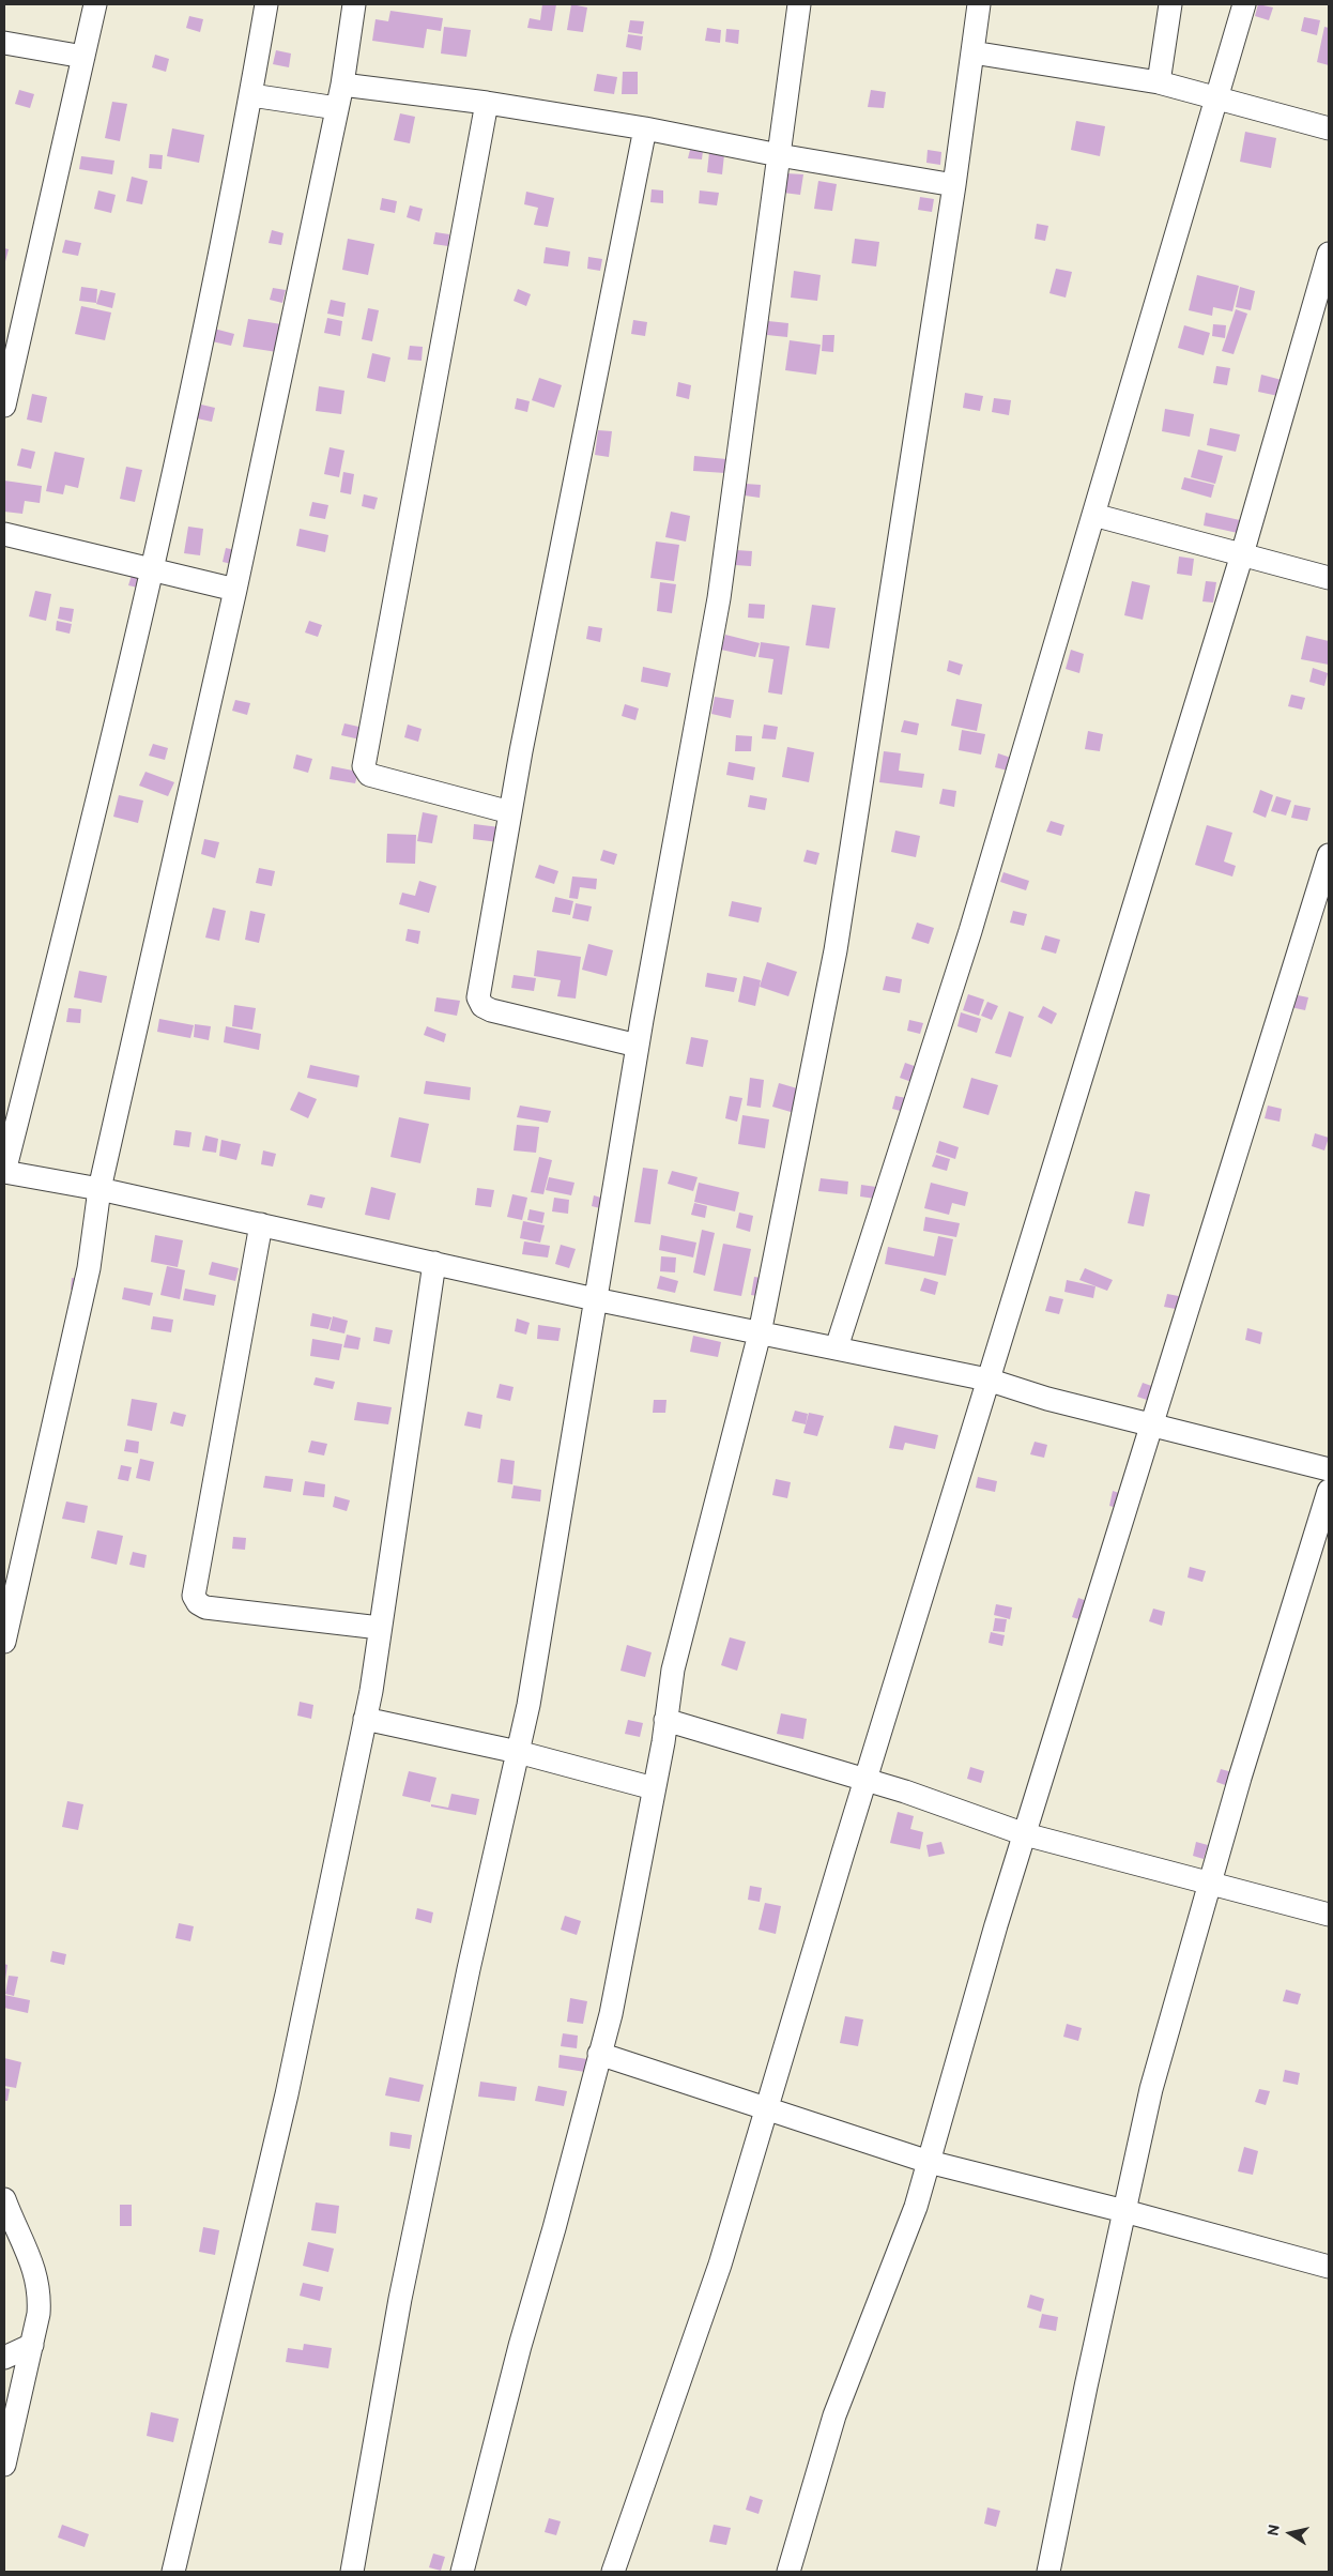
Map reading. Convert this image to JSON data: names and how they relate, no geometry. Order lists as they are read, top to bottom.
{
  "north": "left"
}
